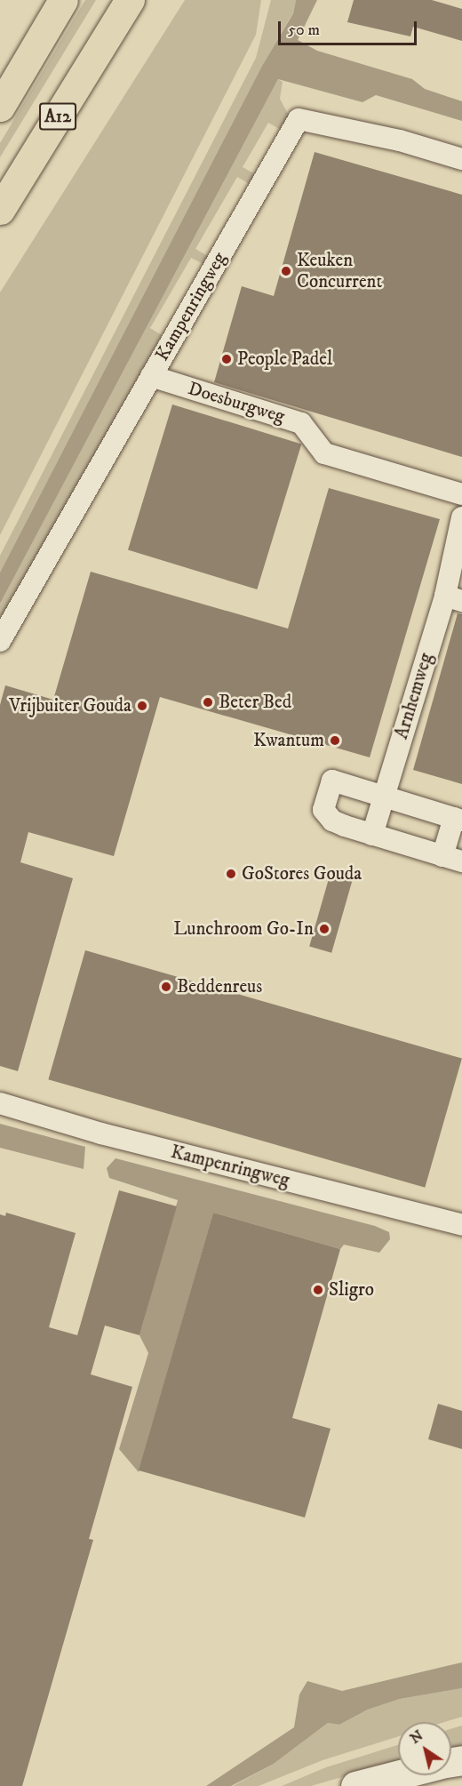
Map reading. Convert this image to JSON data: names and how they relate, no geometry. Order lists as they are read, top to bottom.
{
  "streets": {
    "highway": ["A12"],
    "street": ["Kampenringweg", "Doesburgweg", "Arnhemweg"]
  },
  "crossings": [
    ["Kampenringweg", "Doesburgweg"]
  ],
  "places": [
    "Keuken Concurrent",
    "People Padel",
    "Beter Bed",
    "Vrijbuiter Gouda",
    "Kwantum",
    "GoStores Gouda",
    "Lunchroom Go-In",
    "Beddenreus",
    "Sligro"
  ],
  "scale_bar": "50 m",
  "north": "top left"
}
